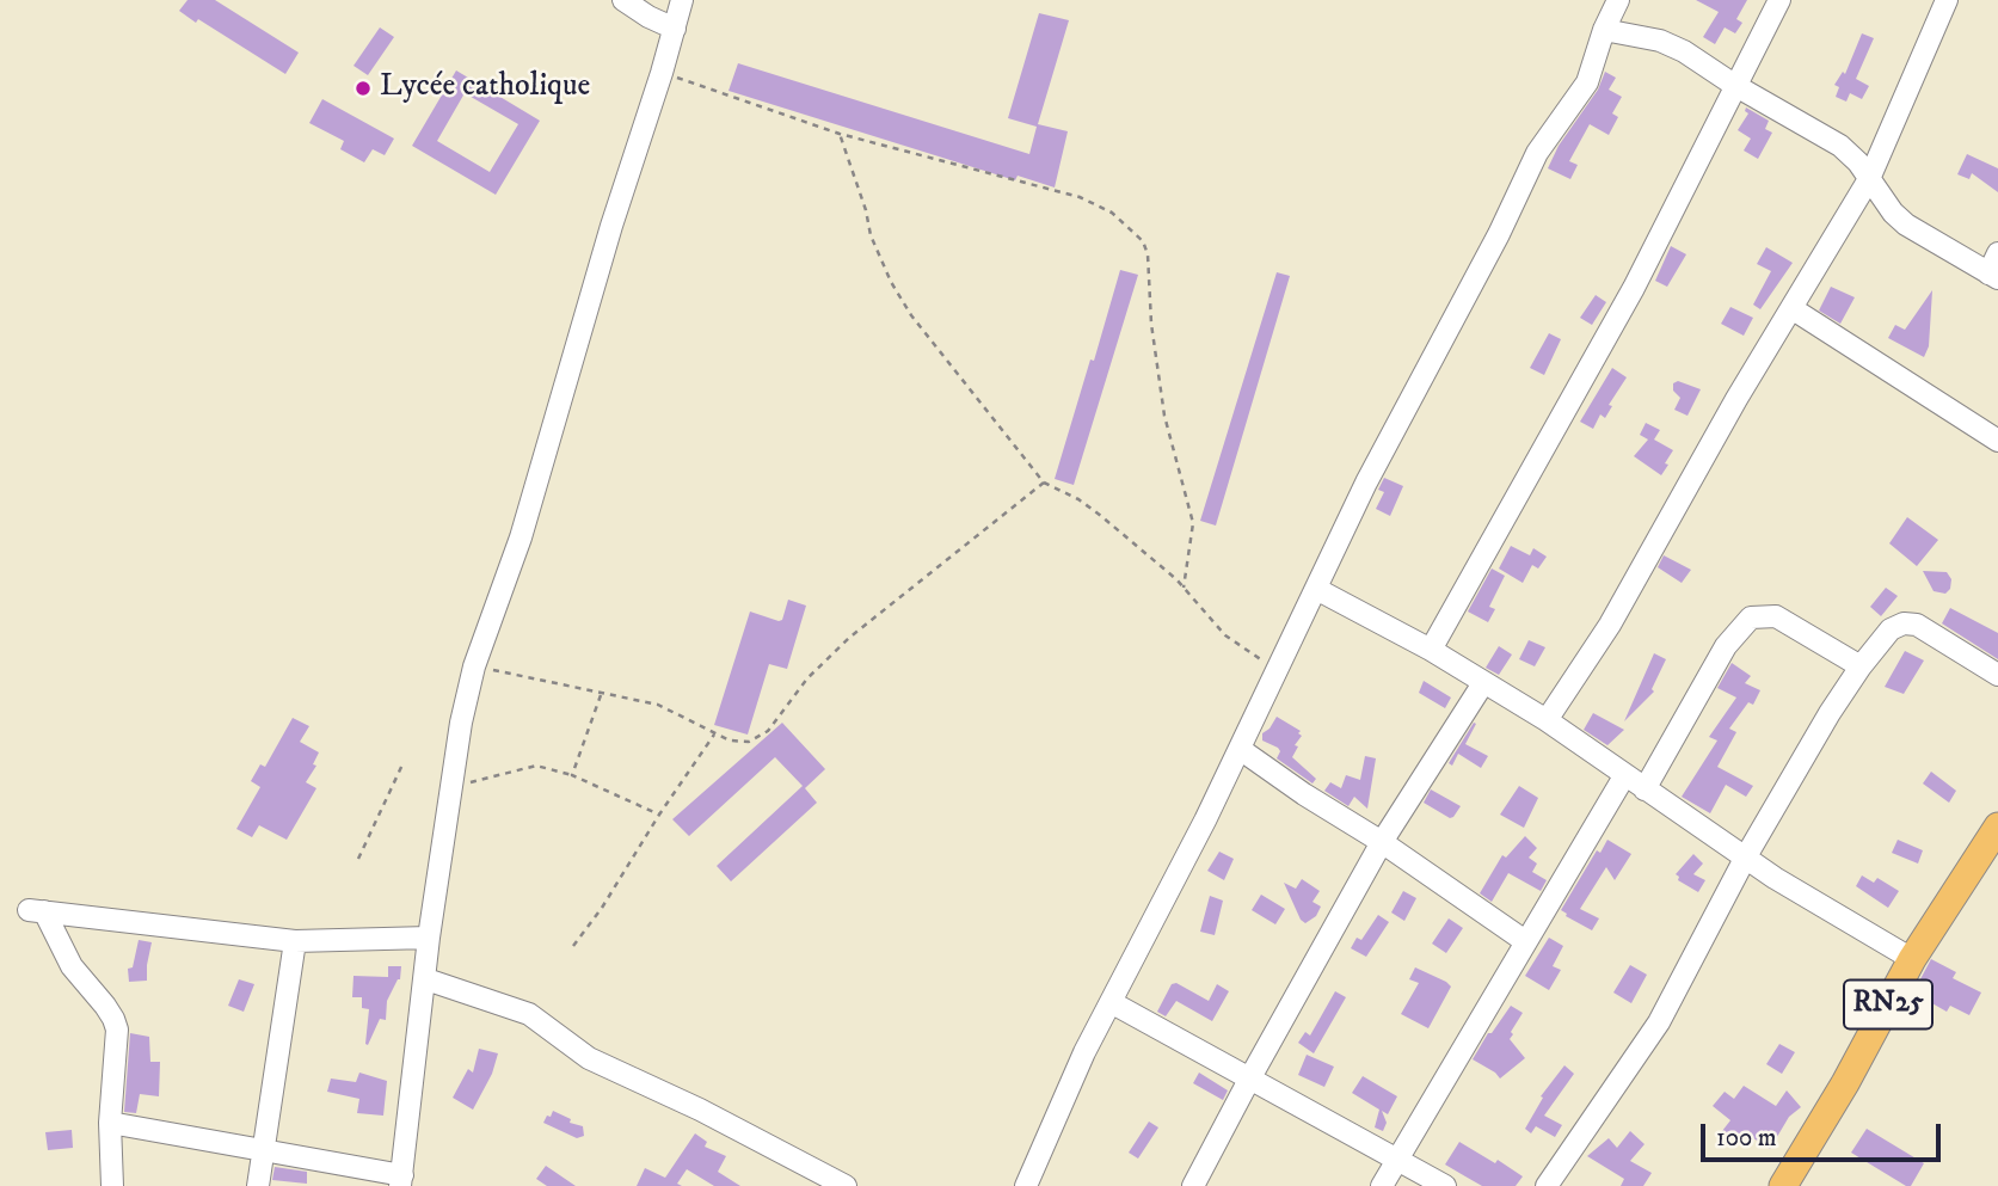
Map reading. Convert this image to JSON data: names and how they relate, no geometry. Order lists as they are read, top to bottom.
{
  "streets": {
    "main road": ["RN25"]
  },
  "places": ["Lycée catholique"],
  "scale_bar": "100 m"
}
